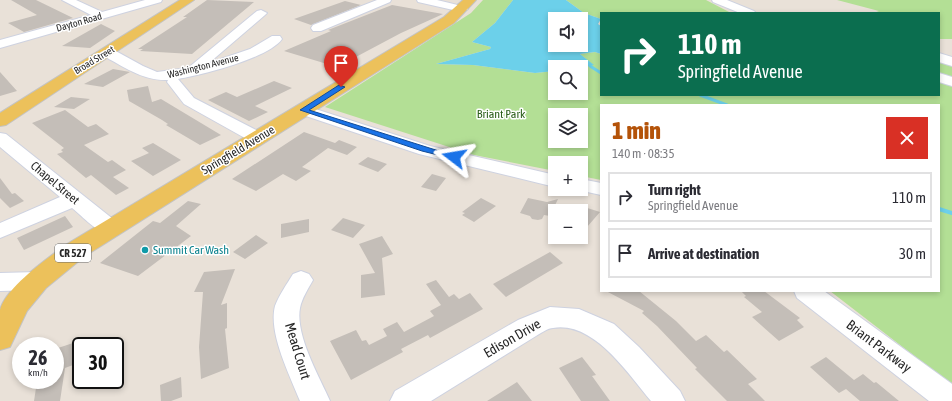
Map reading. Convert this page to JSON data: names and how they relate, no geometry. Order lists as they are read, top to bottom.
{
  "streets": {
    "main road": ["Broad Street", "Springfield Avenue", "CR 527"],
    "street": [
      "Dayton Road",
      "Washington Avenue",
      "Chapel Street",
      "Edison Drive",
      "Briant Parkway",
      "Mead Court"
    ]
  },
  "crossings": [
    ["Broad Street", "Washington Avenue"],
    ["Springfield Avenue", "Chapel Street"],
    ["Springfield Avenue", "CR 527"]
  ],
  "parks": ["Briant Park"],
  "places": ["Summit Car Wash"],
  "page": {
    "map_buttons": ["+", "−"],
    "turn": ["110 m", "Springfield Avenue"],
    "heading": ["1 min", "140 m · 08:35"],
    "list": [
      {
        "name": "Turn right",
        "note": "Springfield Avenue",
        "value": "110 m"
      },
      {
        "name": "Arrive at destination",
        "value": "30 m"
      }
    ],
    "speed": "26 km/h",
    "limit": "30"
  }
}
